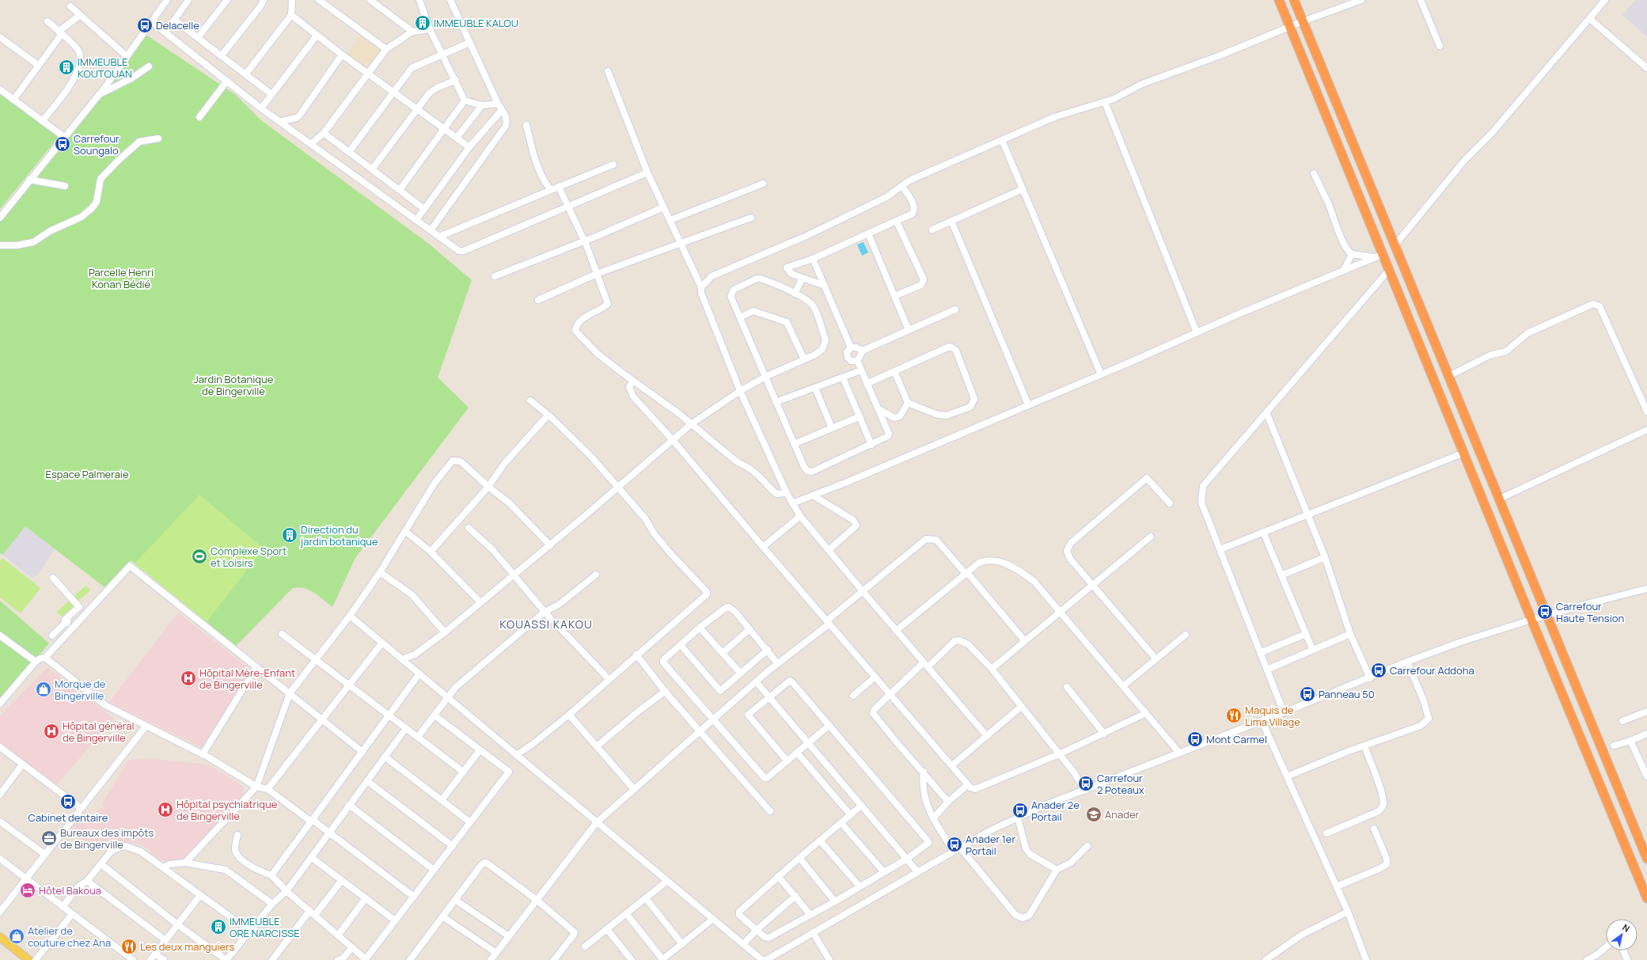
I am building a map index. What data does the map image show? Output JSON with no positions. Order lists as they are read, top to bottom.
{
  "districts": ["KOUASSI KAKOU"],
  "parks": ["Parcelle Henri Konan Bédié", "Jardin Botanique de Bingerville", "Espace Palmeraie"],
  "places": {
    "building": [
      "IMMEUBLE KALOU",
      "IMMEUBLE KOUTOUAN",
      "Direction du jardin botanique",
      "IMMEUBLE ORE NARCISSE"
    ],
    "bus stop": [
      "Delacelle",
      "Carrefour Soungalo",
      "Carrefour Haute Tension",
      "Carrefour Addoha",
      "Panneau 50",
      "Mont Carmel",
      "Carrefour 2 Poteaux",
      "Cabinet dentaire",
      "Anader 2e Portail",
      "Anader 1er Portail"
    ],
    "sports": ["Complexe Sport et Loisirs"],
    "hospital": ["Hôpital Mère-Enfant de Bingerville", "Hôpital général de Bingerville", "Hôpital psychiatrique de Bingerville"],
    "shop": ["Morque de Bingerville", "Atelier de couture chez Ana"],
    "restaurant": ["Maquis de Lima Village", "Les deux manguiers"],
    "school or university": ["Anader"],
    "office": ["Bureaux des impôts de Bingerville"],
    "hotel": ["Hôtel Bakoua"]
  },
  "north": "top right"
}
